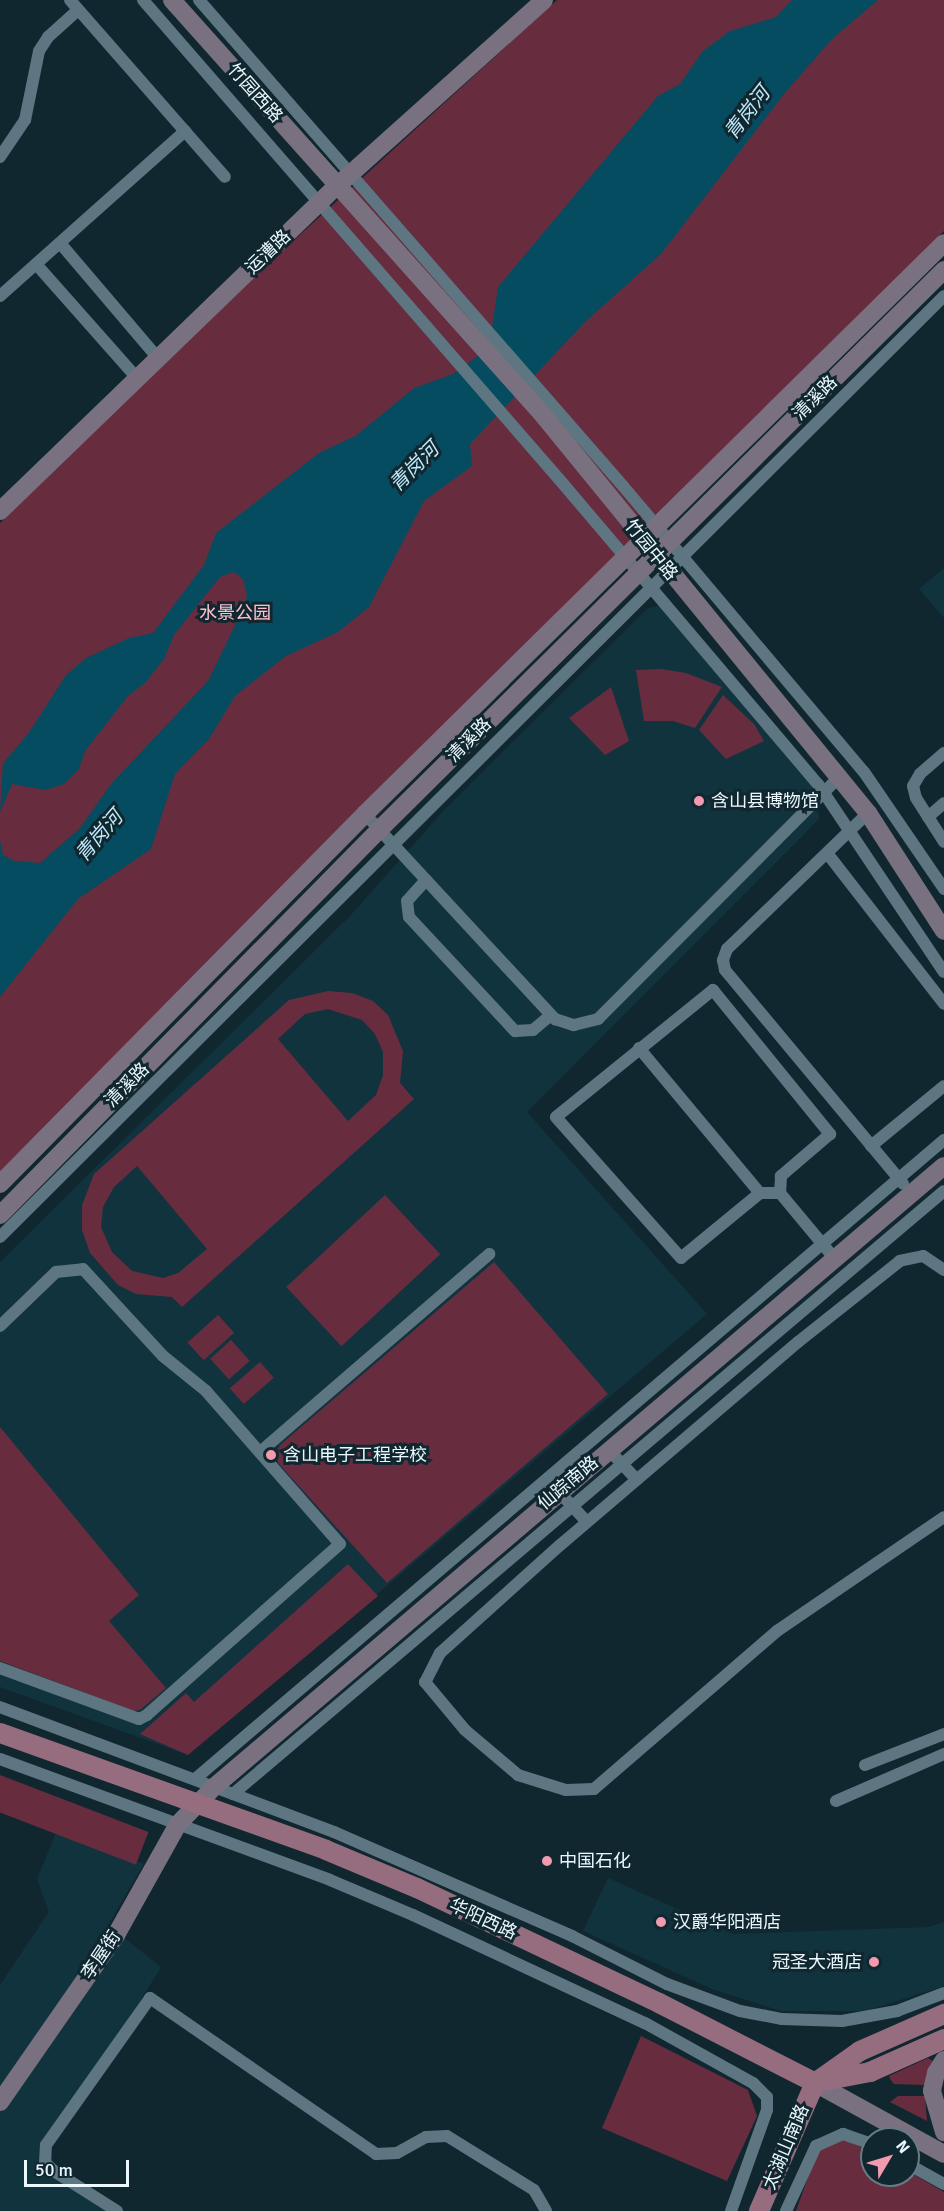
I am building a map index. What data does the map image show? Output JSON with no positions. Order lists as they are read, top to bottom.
{
  "streets": {
    "main road": [
      "竹园西路",
      "运漕路",
      "清溪路",
      "竹园中路",
      "仙踪南路",
      "华阳西路",
      "李屋街",
      "太湖山南路"
    ]
  },
  "crossings": [
    ["竹园西路", "运漕路"],
    ["竹园西路", "竹园中路"],
    ["运漕路", "竹园中路"],
    ["清溪路", "竹园中路"],
    ["仙踪南路", "华阳西路"],
    ["仙踪南路", "李屋街"],
    ["华阳西路", "李屋街"],
    ["华阳西路", "太湖山南路"]
  ],
  "water": ["青岗河"],
  "parks": ["水景公园"],
  "places": [
    "含山县博物馆",
    "含山电子工程学校",
    "中国石化",
    "汉爵华阳酒店",
    "冠圣大酒店"
  ],
  "scale_bar": "50 m",
  "north": "top right"
}
